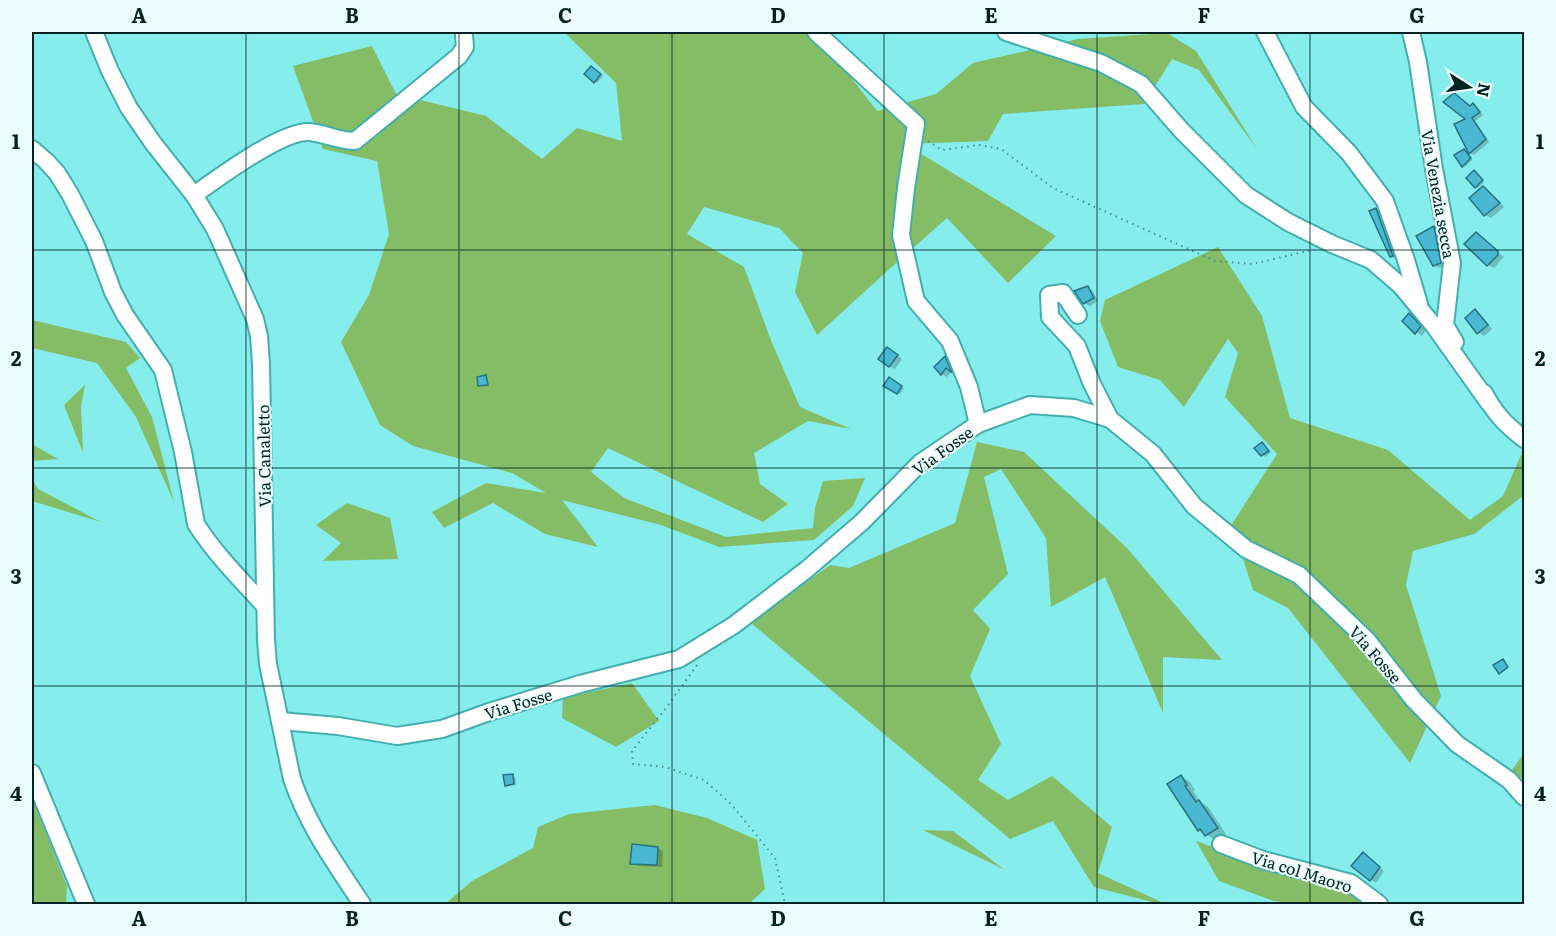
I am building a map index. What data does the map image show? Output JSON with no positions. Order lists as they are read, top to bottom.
{
  "streets": {
    "street": [
      "Via Venezia secca",
      "Via Fosse",
      "Via Canaletto",
      "Via col Maoro"
    ]
  },
  "crossings": [
    ["Via Fosse", "Via Canaletto"]
  ],
  "north": "right",
  "grid": {
    "columns": [
      "A",
      "B",
      "C",
      "D",
      "E",
      "F",
      "G"
    ],
    "rows": [
      "1",
      "2",
      "3",
      "4"
    ]
  }
}
